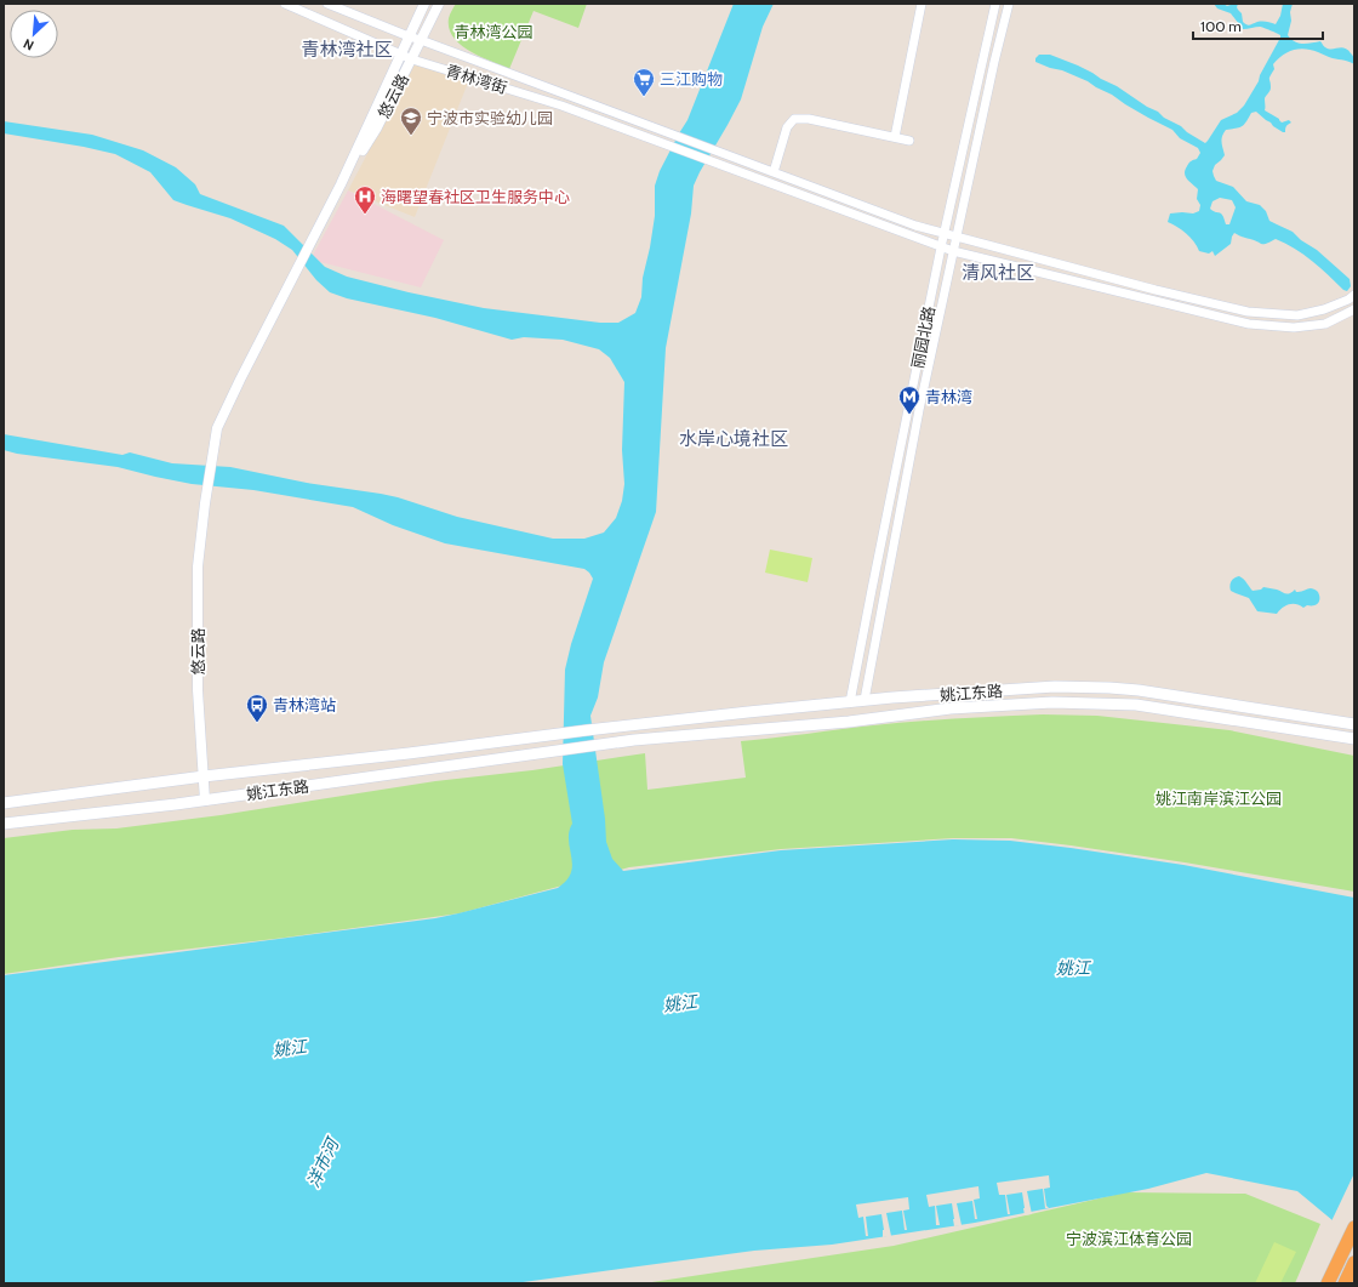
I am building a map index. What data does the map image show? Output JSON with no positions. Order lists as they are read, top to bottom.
{
  "streets": {
    "main road": ["姚江东路"],
    "street": ["青林湾街", "悠云路", "丽园北路"]
  },
  "crossings": [
    ["青林湾街", "悠云路"],
    ["青林湾街", "丽园北路"],
    ["悠云路", "姚江东路"],
    ["丽园北路", "姚江东路"]
  ],
  "districts": ["青林湾社区", "清风社区", "水岸心境社区"],
  "water": ["姚江", "洋市河"],
  "parks": ["青林湾公园", "姚江南岸滨江公园", "宁波滨江体育公园"],
  "places": {
    "supermarket": ["三江购物"],
    "school or university": ["宁波市实验幼儿园"],
    "hospital": ["海曙望春社区卫生服务中心"],
    "metro station": ["青林湾"],
    "bus stop": ["青林湾站"]
  },
  "scale_bar": "100 m",
  "north": "bottom left"
}
